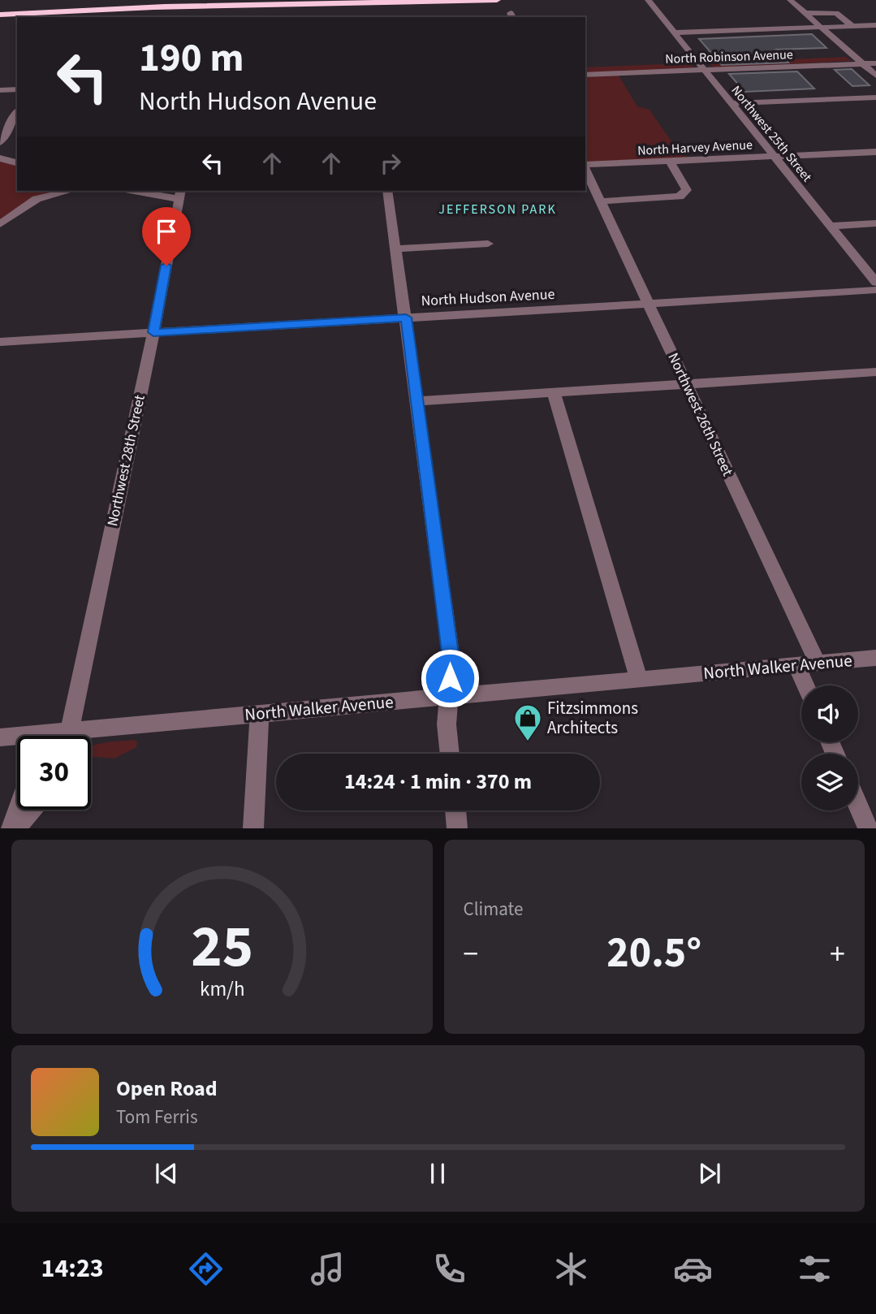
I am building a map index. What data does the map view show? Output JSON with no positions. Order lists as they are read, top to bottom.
{
  "streets": {
    "street": [
      "North Robinson Avenue",
      "Northwest 25th Street",
      "North Harvey Avenue",
      "North Hudson Avenue",
      "Northwest 26th Street",
      "Northwest 28th Street",
      "North Walker Avenue"
    ]
  },
  "crossings": [
    ["North Robinson Avenue", "Northwest 25th Street"],
    ["Northwest 25th Street", "North Harvey Avenue"],
    ["North Hudson Avenue", "Northwest 26th Street"],
    ["North Hudson Avenue", "Northwest 28th Street"],
    ["Northwest 26th Street", "North Walker Avenue"]
  ],
  "districts": ["JEFFERSON PARK"],
  "places": {
    "shop": ["Fitzsimmons Architects"]
  },
  "page": {
    "turn": ["190 m", "North Hudson Avenue"],
    "limit": "30",
    "trip": "14:24 · 1 min · 370 m",
    "tile": "Climate",
    "heat": ["−", "20.5°", "+"],
    "song": ["Open Road", "Tom Ferris"],
    "tabs": "14:23",
    "gauge": ["25", "km/h"]
  }
}
